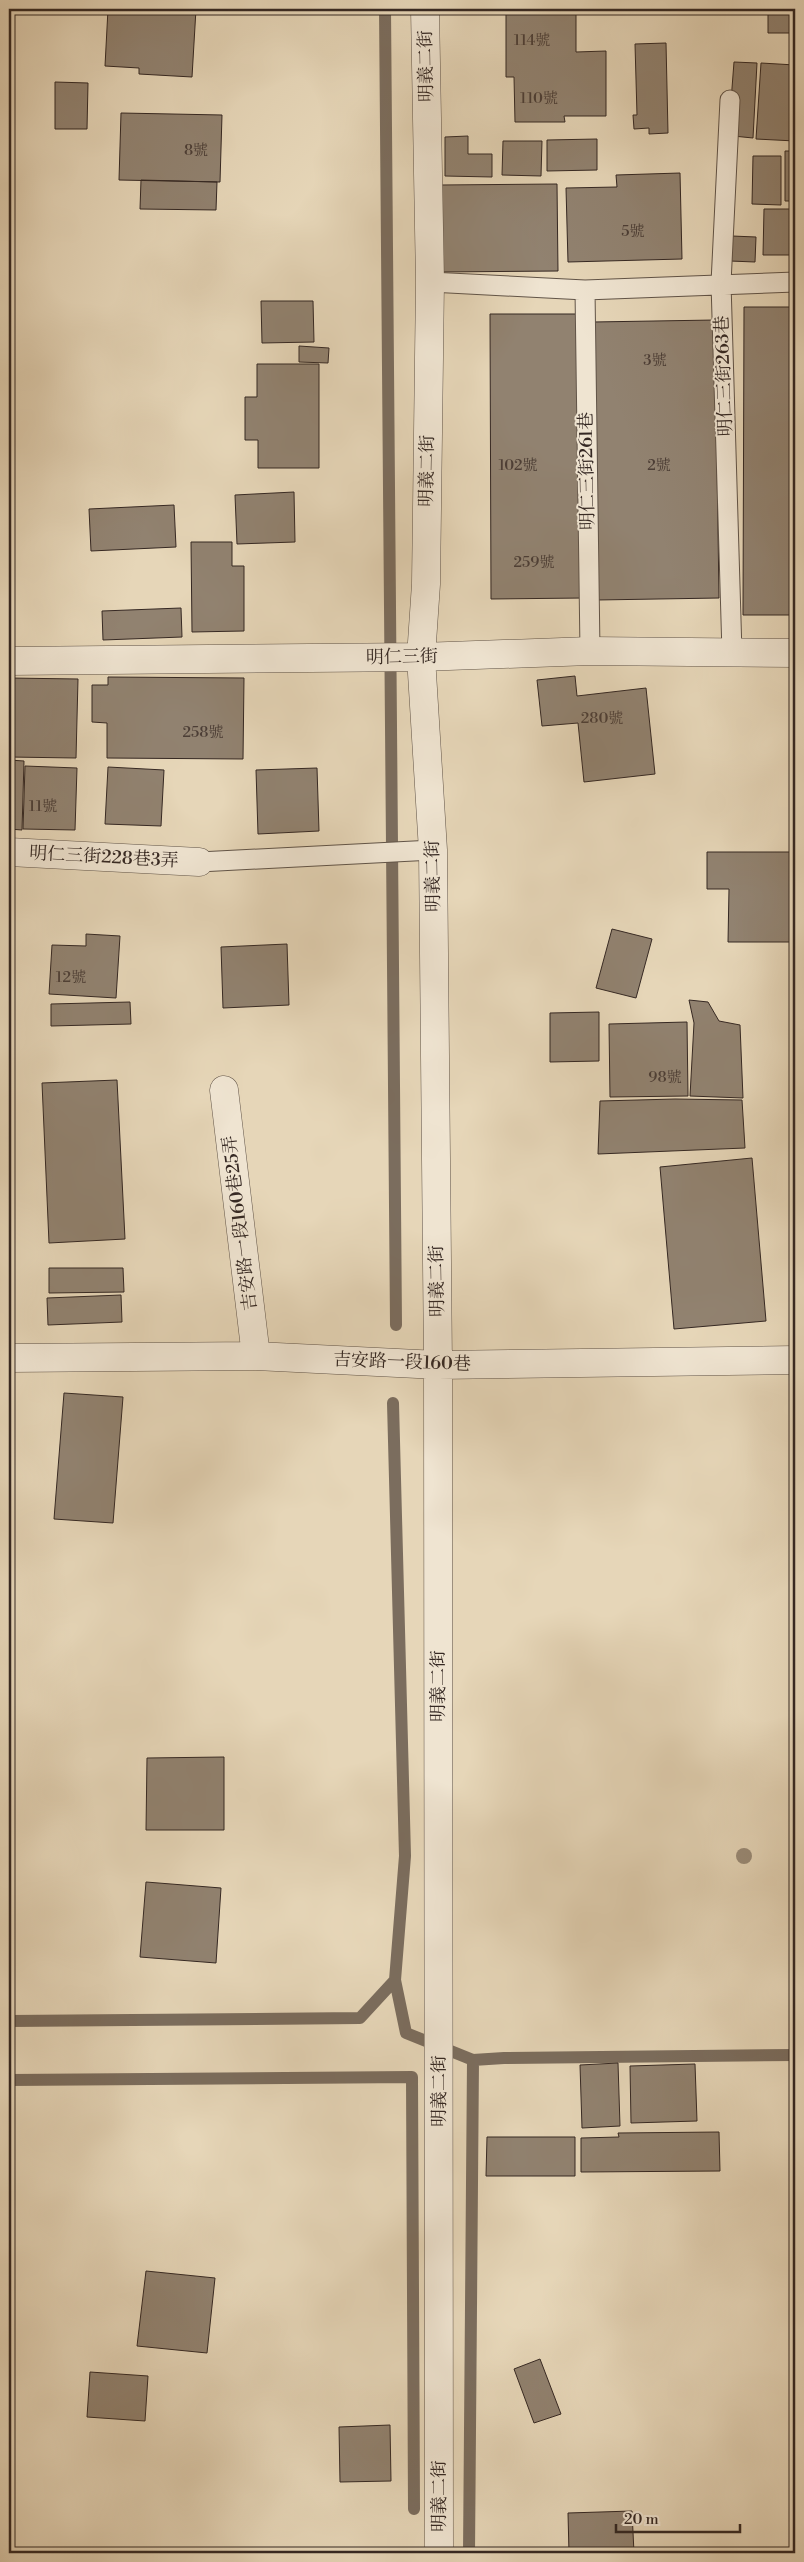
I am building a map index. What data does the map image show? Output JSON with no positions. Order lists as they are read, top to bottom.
{
  "streets": {
    "street": [
      "明義二街",
      "明仁三街",
      "明仁三街228巷3弄",
      "吉安路一段160巷25弄",
      "吉安路一段160巷"
    ],
    "lane": ["明仁三街263巷", "明仁三街261巷"]
  },
  "crossings": [
    ["明義二街", "明仁三街"],
    ["明義二街", "吉安路一段160巷"],
    ["明仁三街263巷", "明仁三街"],
    ["明仁三街261巷", "明仁三街"],
    ["吉安路一段160巷25弄", "吉安路一段160巷"]
  ],
  "house_numbers": [
    "114號",
    "110號",
    "8號",
    "5號",
    "3號",
    "102號",
    "2號",
    "259號",
    "280號",
    "258號",
    "11號",
    "12號",
    "98號"
  ],
  "scale_bar": "20 m"
}
